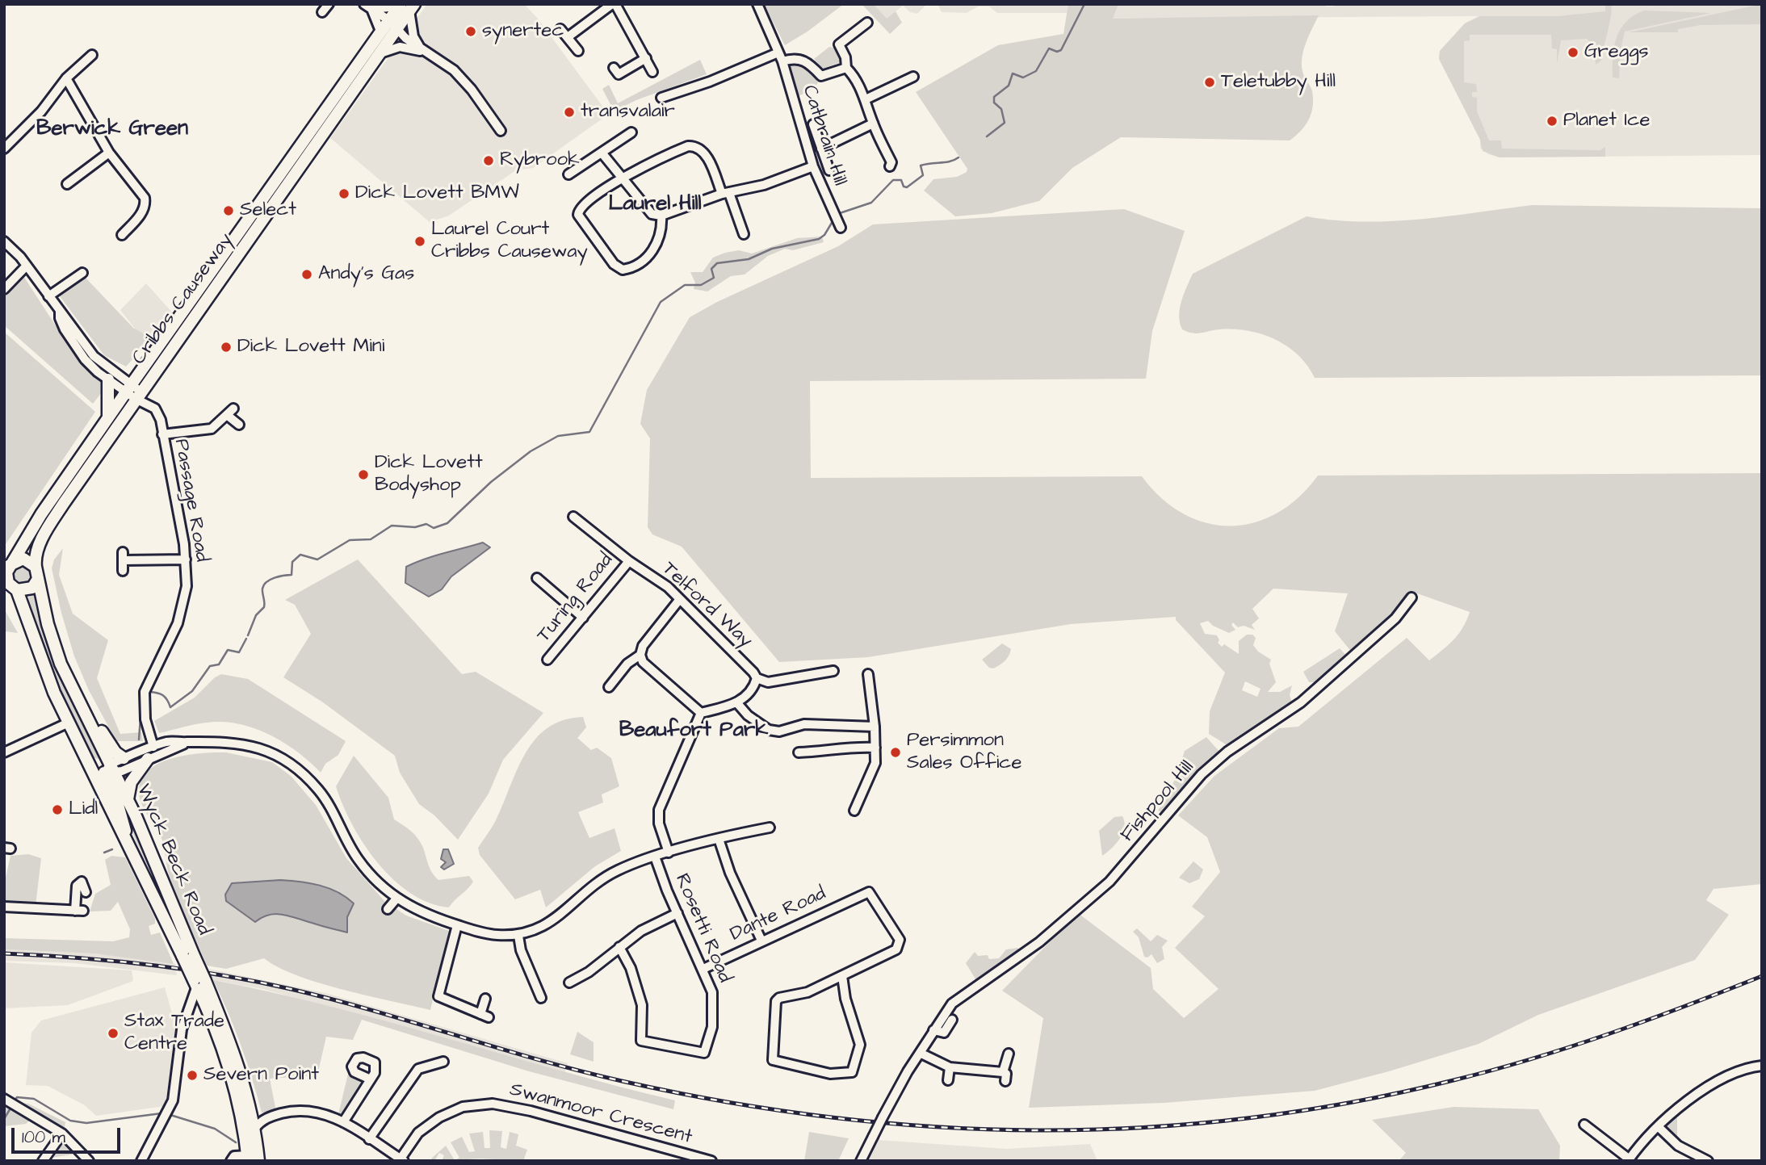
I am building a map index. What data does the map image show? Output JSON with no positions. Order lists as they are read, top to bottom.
{
  "streets": {
    "main road": ["Cribbs Causeway", "Wyck Beck Road"],
    "street": [
      "Catbrain Hill",
      "Passage Road",
      "Turing Road",
      "Telford Way",
      "Fishpool Hill",
      "Dante Road",
      "Rosetti Road",
      "Swanmoor Crescent"
    ]
  },
  "crossings": [
    ["Cribbs Causeway", "Passage Road"],
    ["Cribbs Causeway", "Wyck Beck Road"],
    ["Turing Road", "Telford Way"],
    ["Dante Road", "Rosetti Road"]
  ],
  "districts": ["Berwick Green", "Laurel Hill", "Beaufort Park"],
  "places": [
    "synertec",
    "Greggs",
    "Teletubby Hill",
    "transvalair",
    "Planet Ice",
    "Rybrook",
    "Dick Lovett BMW",
    "Select",
    "Laurel Court Cribbs Causeway",
    "Andy's Gas",
    "Dick Lovett Mini",
    "Dick Lovett Bodyshop",
    "Persimmon Sales Office",
    "Lidl",
    "Stax Trade Centre",
    "Severn Point"
  ],
  "scale_bar": "100 m"
}
